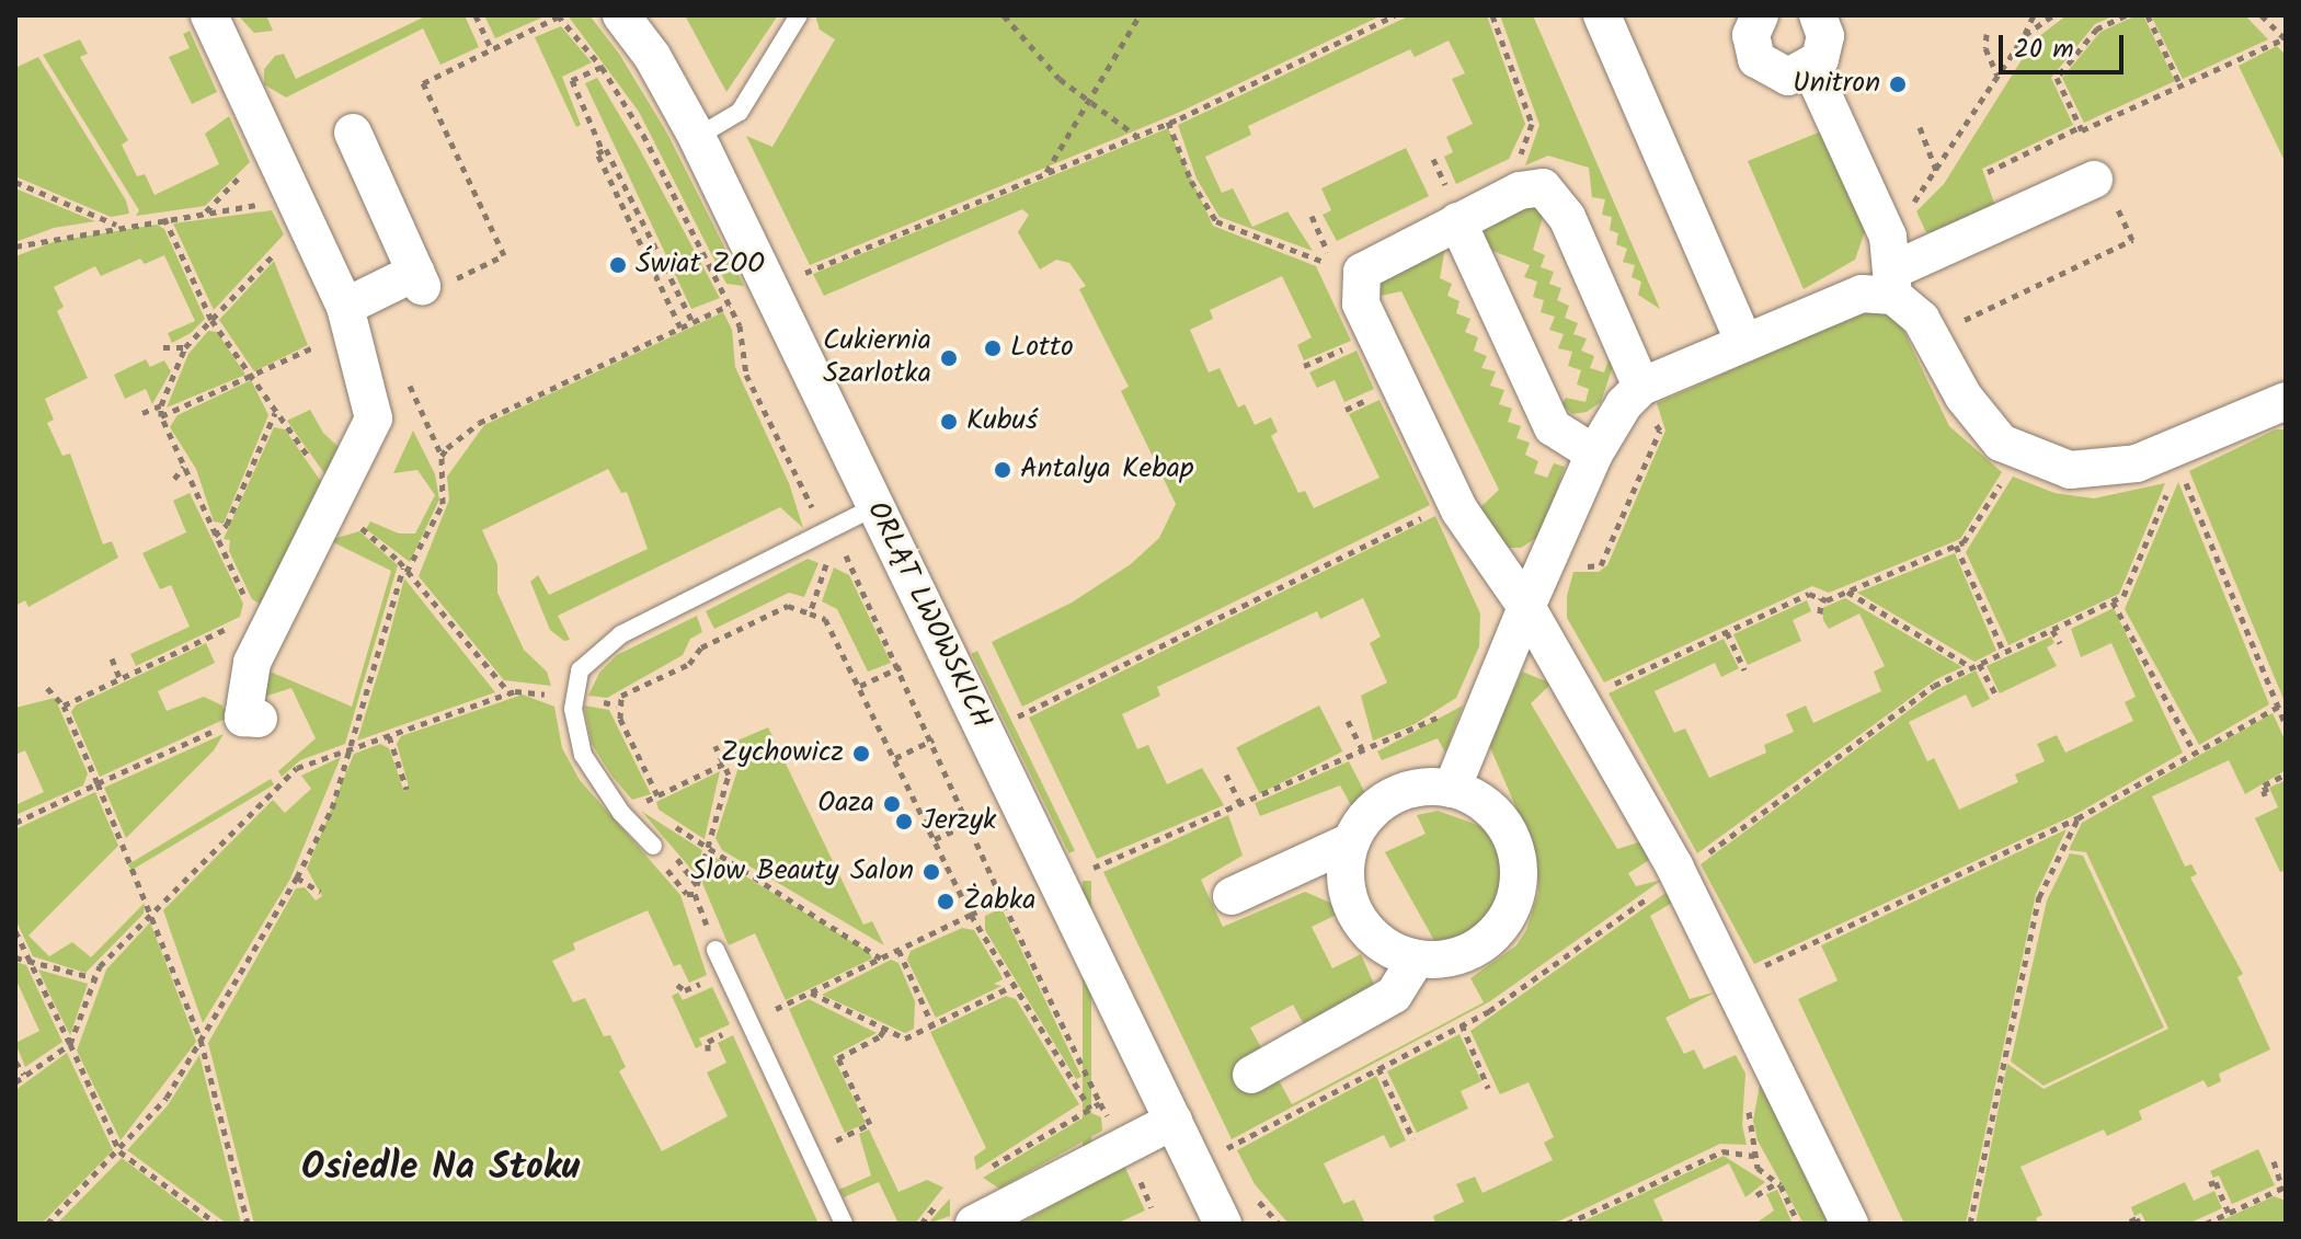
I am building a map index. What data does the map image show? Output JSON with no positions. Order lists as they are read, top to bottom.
{
  "streets": {
    "street": ["ORLĄT LWOWSKICH"]
  },
  "districts": ["Osiedle Na Stoku"],
  "places": [
    "Unitron",
    "Świat ZOO",
    "Lotto",
    "Cukiernia Szarlotka",
    "Kubuś",
    "Antalya Kebap",
    "Zychowicz",
    "Oaza",
    "Jerzyk",
    "Slow Beauty Salon",
    "Żabka"
  ],
  "scale_bar": "20 m"
}
